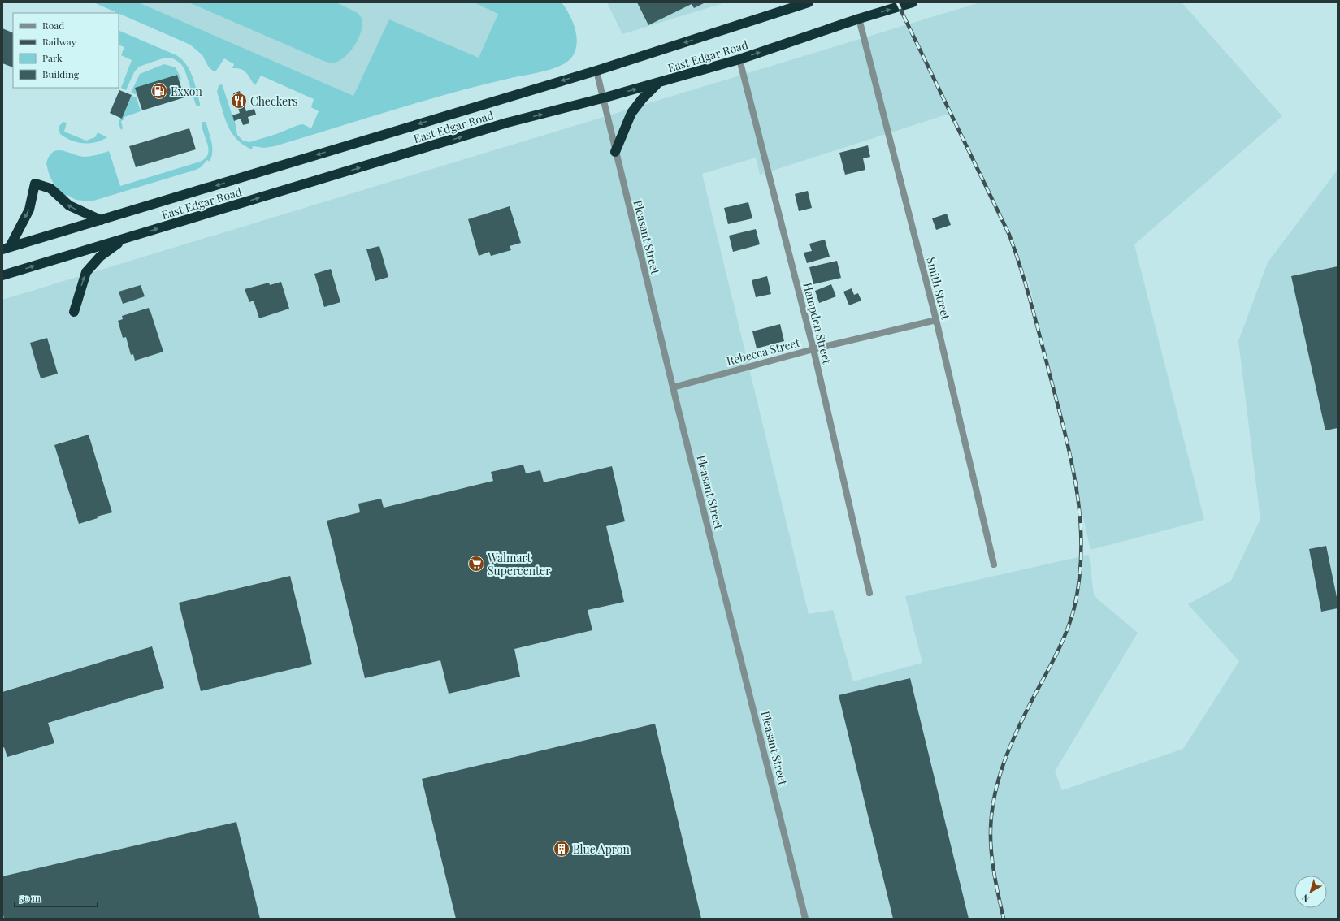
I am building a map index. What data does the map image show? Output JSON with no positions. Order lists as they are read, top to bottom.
{
  "streets": {
    "highway": ["East Edgar Road"],
    "street": [
      "Pleasant Street",
      "Smith Street",
      "Hampden Street",
      "Rebecca Street"
    ]
  },
  "crossings": [
    ["East Edgar Road", "Pleasant Street"],
    ["East Edgar Road", "Smith Street"],
    ["East Edgar Road", "Hampden Street"],
    ["Pleasant Street", "Rebecca Street"],
    ["Smith Street", "Rebecca Street"],
    ["Hampden Street", "Rebecca Street"]
  ],
  "places": {
    "fuel station": ["Exxon"],
    "restaurant": ["Checkers"],
    "supermarket": ["Walmart Supercenter"],
    "building": ["Blue Apron"]
  },
  "legend": [
    "Road",
    "Railway",
    "Park",
    "Building"
  ],
  "scale_bar": "50 m",
  "north": "bottom left"
}
